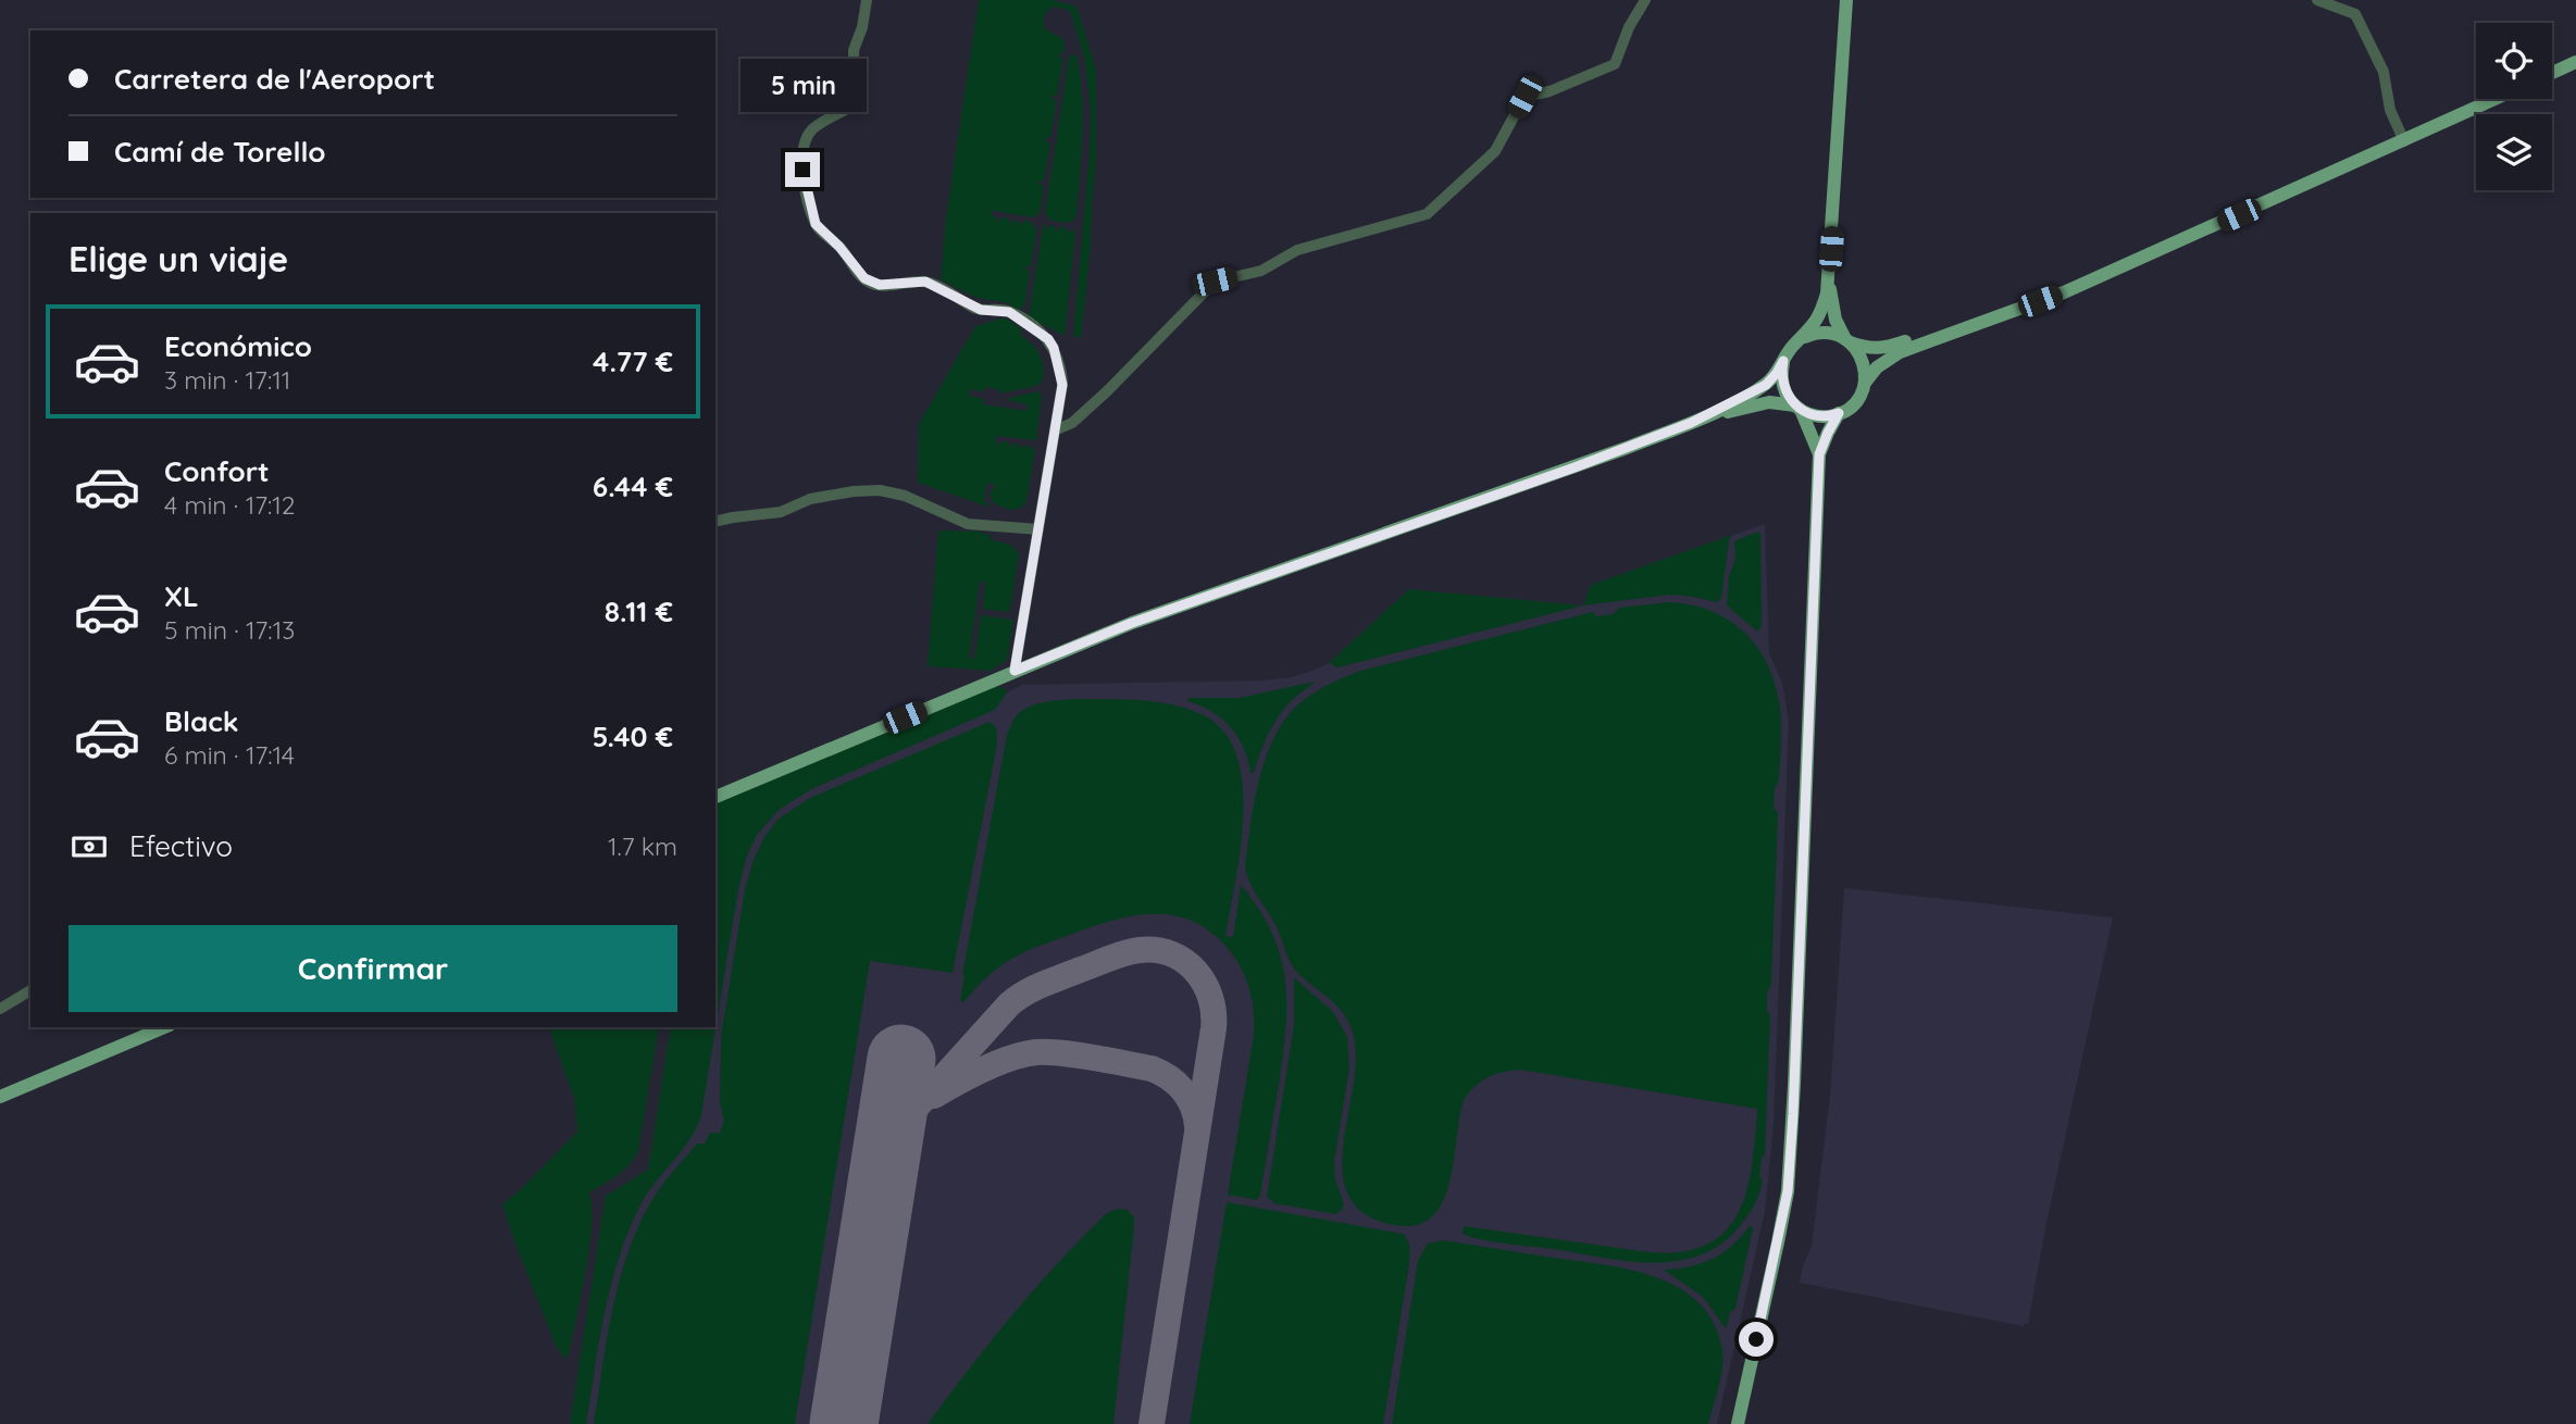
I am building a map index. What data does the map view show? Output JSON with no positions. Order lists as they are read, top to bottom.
{
  "page": {
    "banner": ["Carretera de l'Aeroport", "Camí de Torello"],
    "bubble": "5 min",
    "heading": "Elige un viaje",
    "list": [
      {
        "name": "Económico",
        "note": "3 min · 17:11",
        "value": "4.77 €"
      },
      {
        "name": "Confort",
        "note": "4 min · 17:12",
        "value": "6.44 €"
      },
      {
        "name": "XL",
        "note": "5 min · 17:13",
        "value": "8.11 €"
      },
      {
        "name": "Black",
        "note": "6 min · 17:14",
        "value": "5.40 €"
      }
    ],
    "pay": ["Efectivo", "1.7 km"],
    "buttons": "Confirmar"
  }
}
